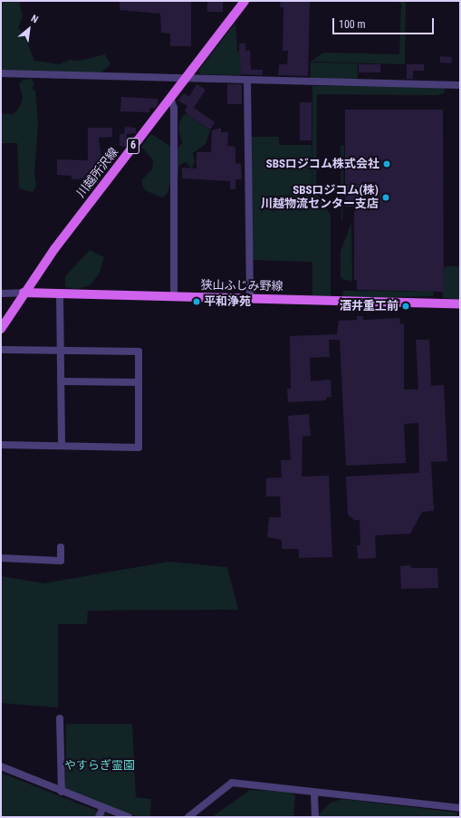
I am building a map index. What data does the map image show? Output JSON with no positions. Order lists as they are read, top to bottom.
{
  "streets": {
    "main road": ["6", "川越所沢線", "狭山ふじみ野線"]
  },
  "crossings": [
    ["川越所沢線", "狭山ふじみ野線"]
  ],
  "parks": ["やすらぎ霊園"],
  "places": [
    "SBSロジコム株式会社",
    "SBSロジコム(株) 川越物流センター支店",
    "平和浄苑",
    "酒井重工前"
  ],
  "scale_bar": "100 m",
  "north": "top right"
}
